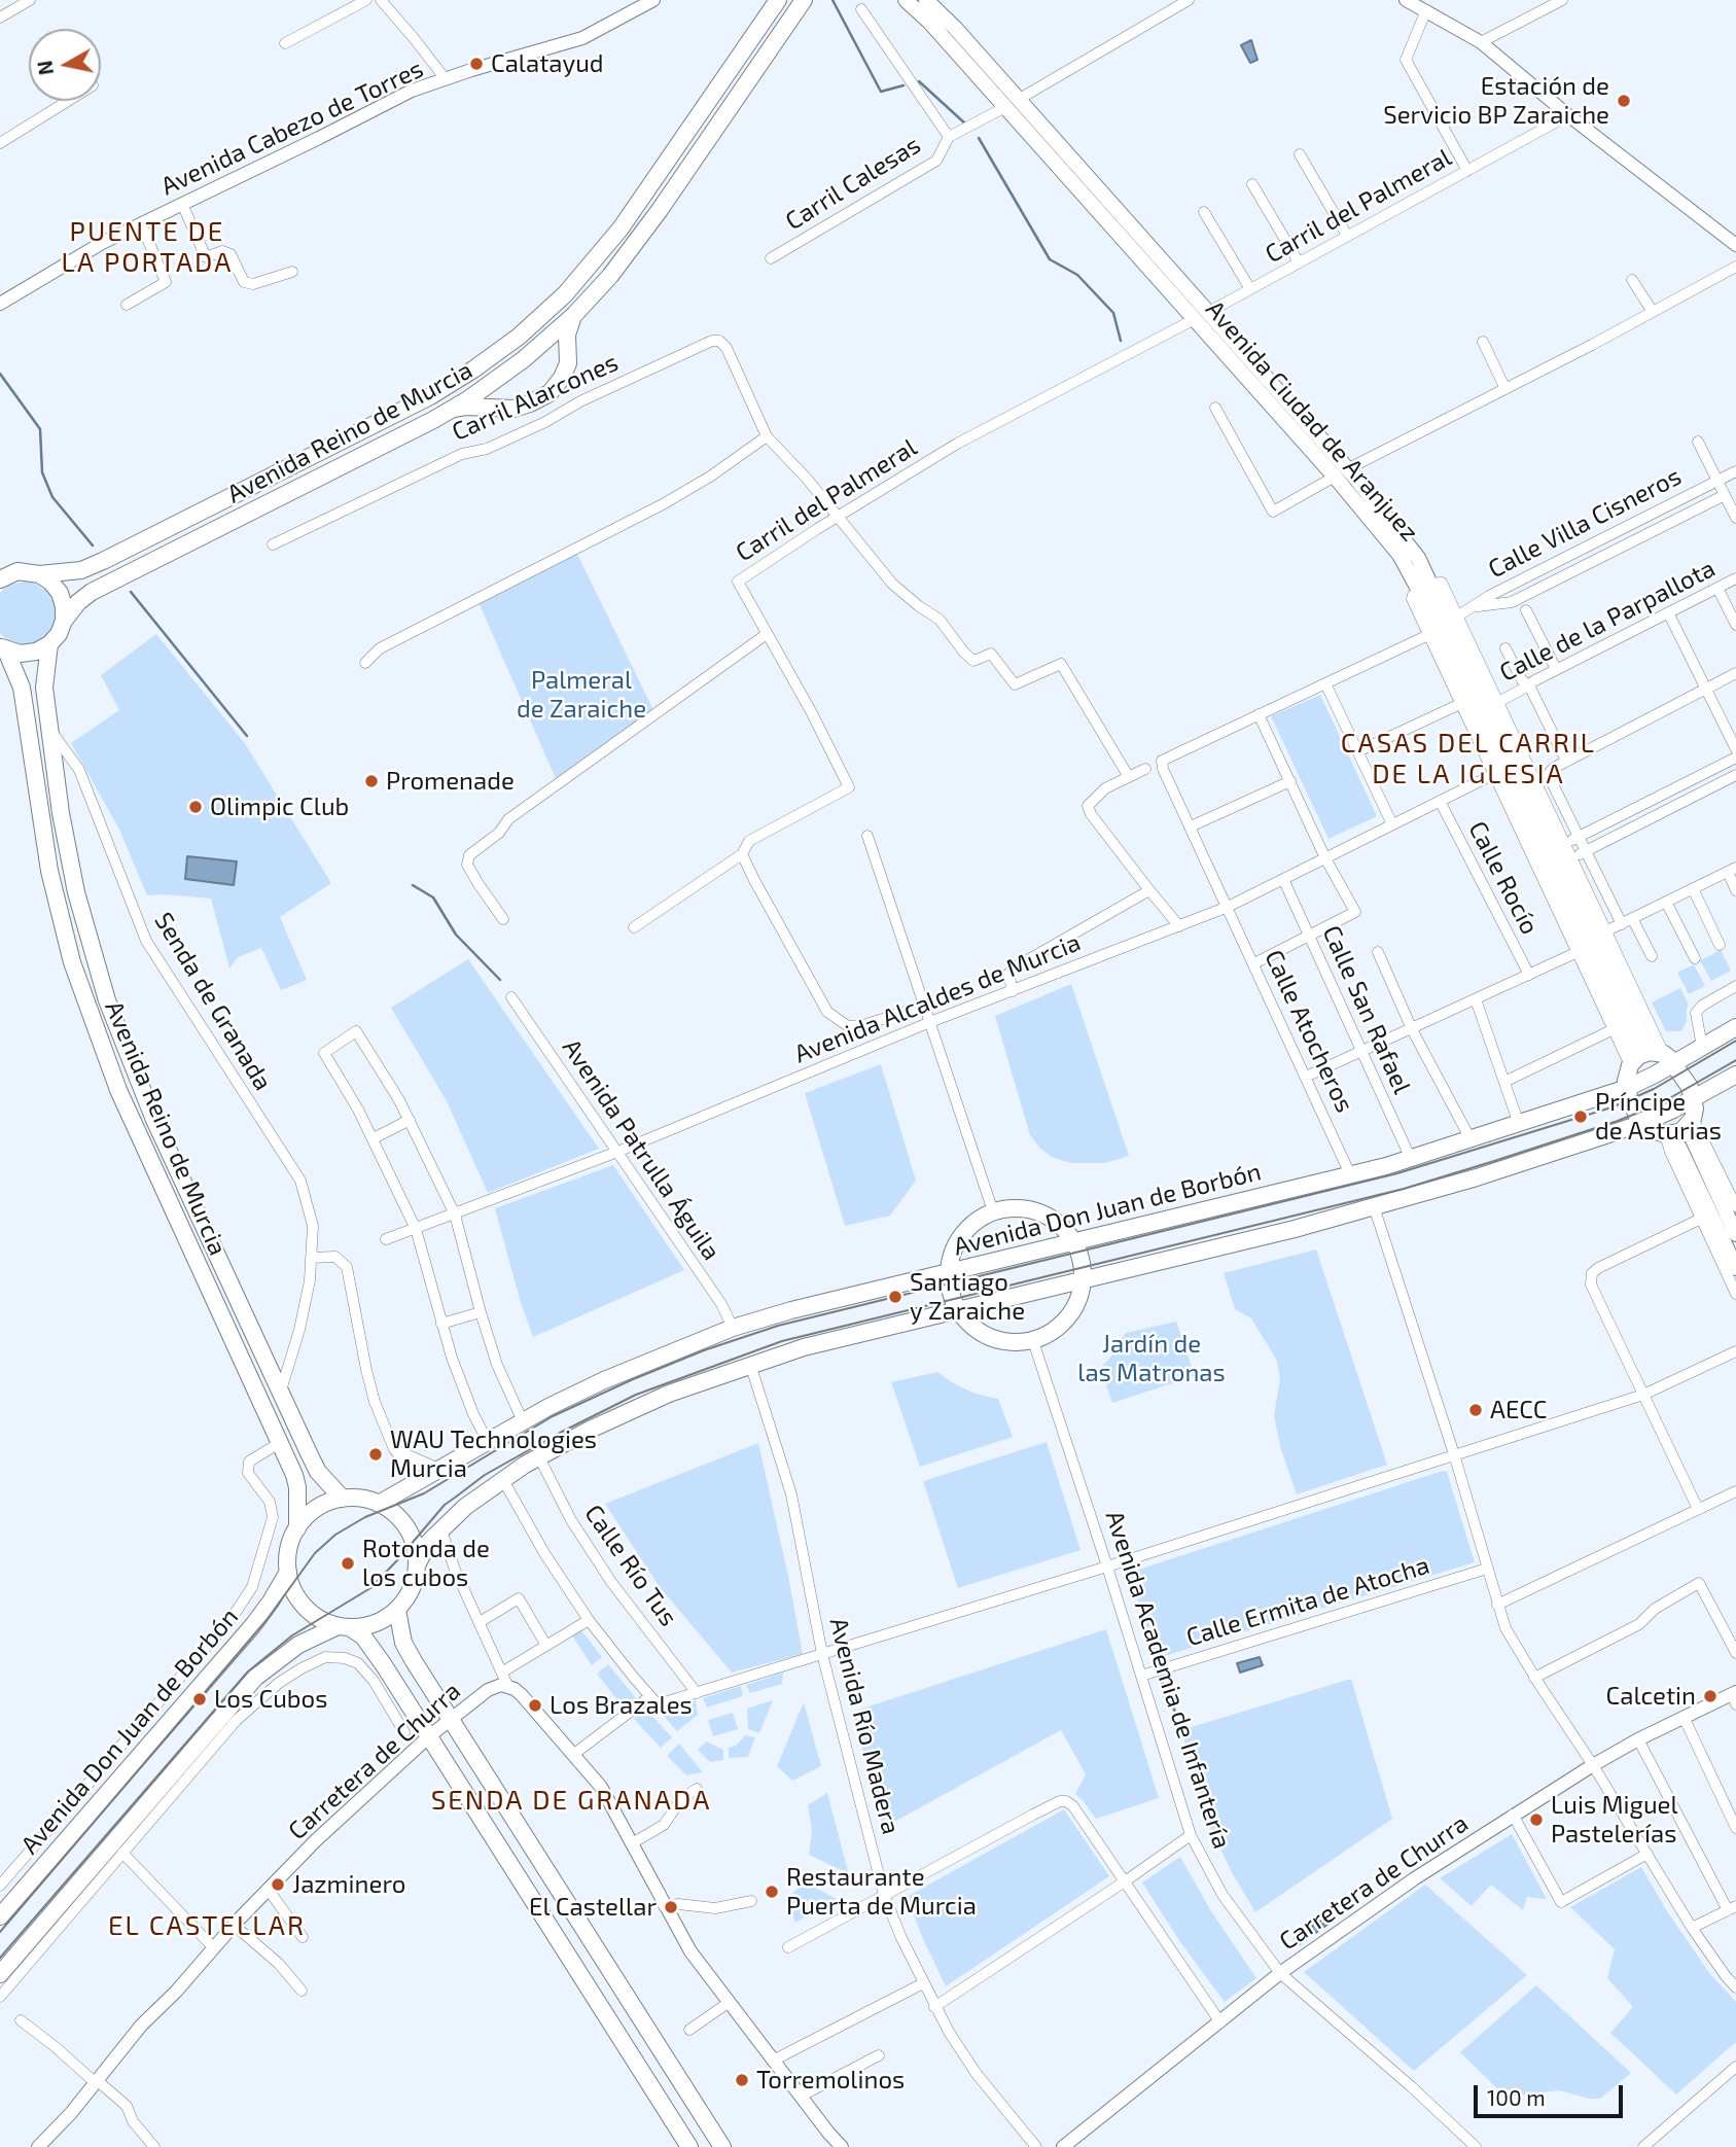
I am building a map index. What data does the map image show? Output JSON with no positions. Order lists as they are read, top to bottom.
{
  "streets": {
    "main road": ["Avenida Ciudad de Aranjuez", "Avenida Reino de Murcia", "Avenida Don Juan de Borbón"],
    "street": [
      "Avenida Cabezo de Torres",
      "Carril Calesas",
      "Carril del Palmeral",
      "Carril Alarcones",
      "Calle Villa Cisneros",
      "Calle de la Parpallota",
      "Calle Rocío",
      "Avenida Alcaldes de Murcia",
      "Senda de Granada",
      "Calle San Rafael",
      "Calle Atocheros",
      "Avenida Patrulla Águila",
      "Calle Río Tus",
      "Calle Ermita de Atocha",
      "Avenida Academia de Infantería",
      "Avenida Río Madera",
      "Carretera de Churra"
    ]
  },
  "crossings": [
    ["Carril Calesas", "Avenida Ciudad de Aranjuez"],
    ["Carril del Palmeral", "Carril Alarcones"],
    ["Carril del Palmeral", "Avenida Ciudad de Aranjuez"],
    ["Avenida Ciudad de Aranjuez", "Calle Villa Cisneros"],
    ["Avenida Ciudad de Aranjuez", "Avenida Don Juan de Borbón"],
    ["Avenida Reino de Murcia", "Senda de Granada"],
    ["Avenida Reino de Murcia", "Avenida Don Juan de Borbón"],
    ["Calle Villa Cisneros", "Calle Atocheros"],
    ["Calle Rocío", "Avenida Alcaldes de Murcia"],
    ["Avenida Alcaldes de Murcia", "Calle San Rafael"],
    ["Avenida Alcaldes de Murcia", "Calle Atocheros"],
    ["Avenida Alcaldes de Murcia", "Avenida Patrulla Águila"],
    ["Calle San Rafael", "Avenida Don Juan de Borbón"],
    ["Calle Atocheros", "Avenida Don Juan de Borbón"],
    ["Avenida Patrulla Águila", "Avenida Don Juan de Borbón"],
    ["Calle Ermita de Atocha", "Avenida Academia de Infantería"],
    ["Avenida Academia de Infantería", "Carretera de Churra"]
  ],
  "districts": [
    "PUENTE DE LA PORTADA",
    "CASAS DEL CARRIL DE LA IGLESIA",
    "SENDA DE GRANADA",
    "EL CASTELLAR"
  ],
  "parks": ["Palmeral de Zaraiche", "Jardín de las Matronas"],
  "places": [
    "Calatayud",
    "Estación de Servicio BP Zaraiche",
    "Promenade",
    "Olimpic Club",
    "Príncipe de Asturias",
    "Santiago y Zaraiche",
    "AECC",
    "WAU Technologies Murcia",
    "Rotonda de los cubos",
    "Calcetin",
    "Los Cubos",
    "Los Brazales",
    "Luis Miguel Pastelerías",
    "Jazminero",
    "Restaurante Puerta de Murcia",
    "El Castellar",
    "Torremolinos"
  ],
  "scale_bar": "100 m",
  "north": "left"
}
